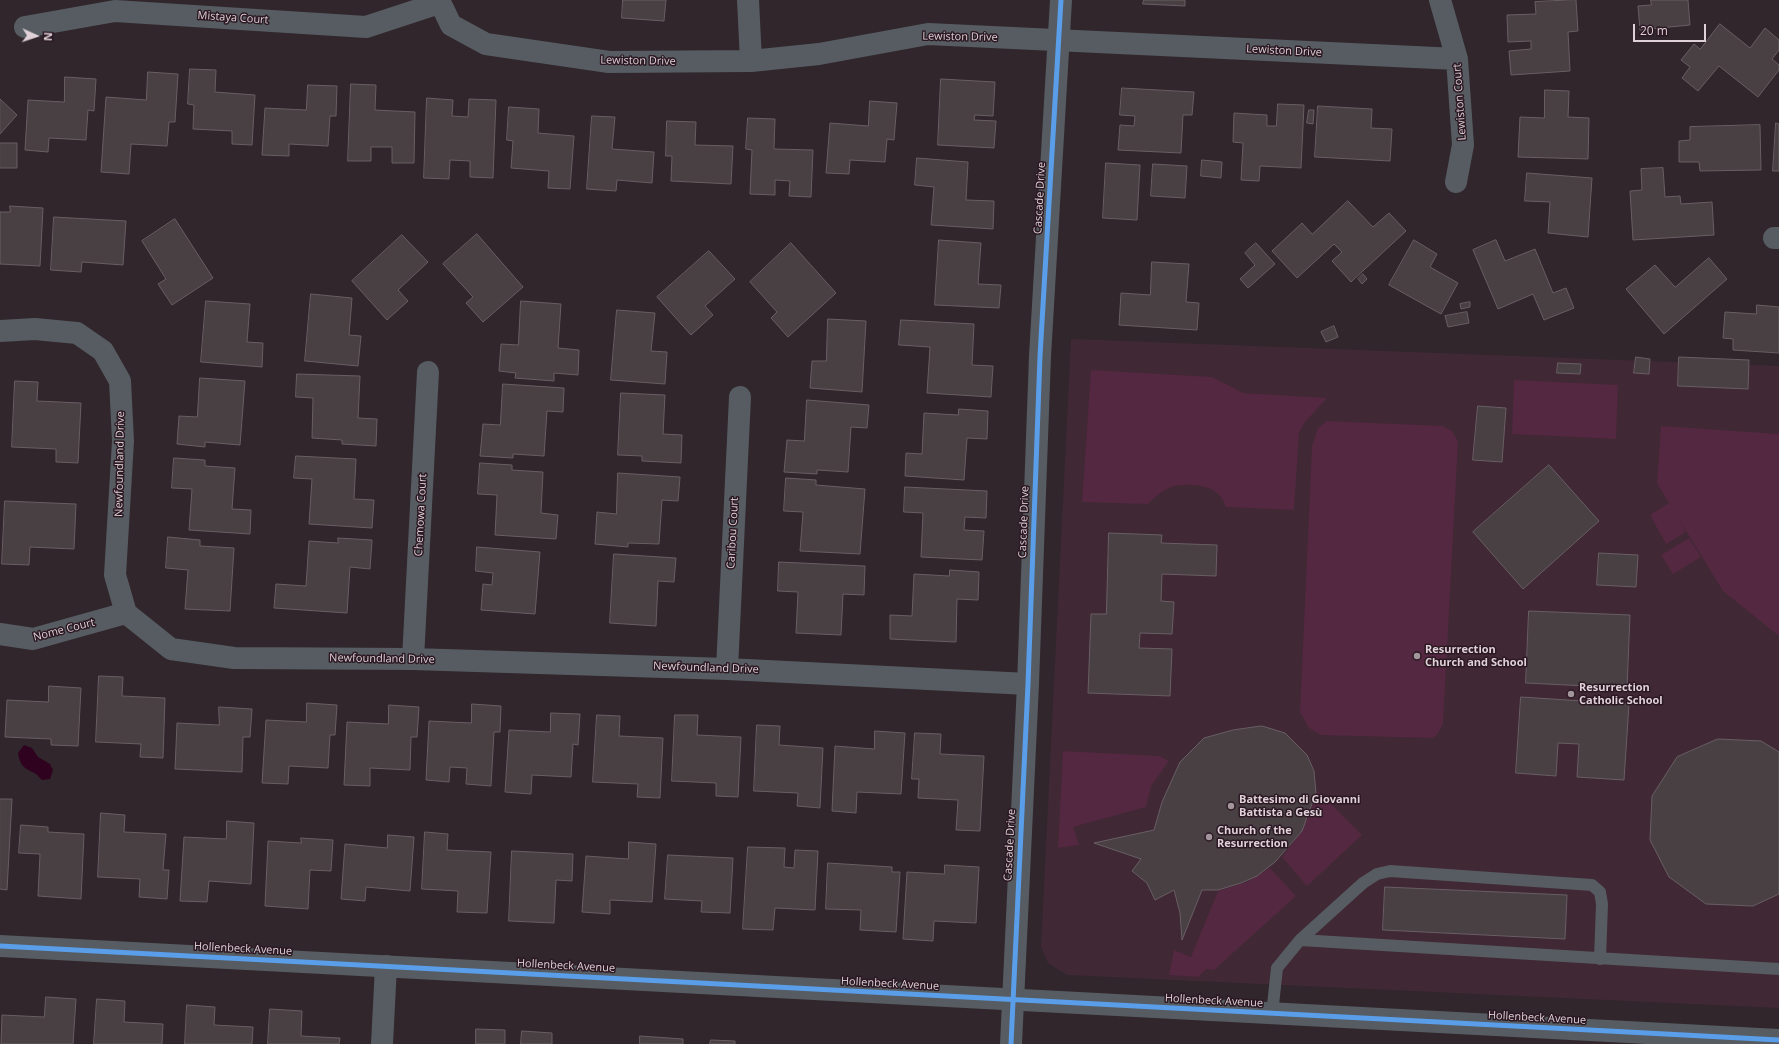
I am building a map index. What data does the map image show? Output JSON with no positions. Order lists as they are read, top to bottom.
{
  "streets": {
    "street": [
      "Mistaya Court",
      "Lewiston Drive",
      "Lewiston Court",
      "Cascade Drive",
      "Newfoundland Drive",
      "Chemowa Court",
      "Caribou Court",
      "Nome Court",
      "Hollenbeck Avenue"
    ]
  },
  "crossings": [
    ["Mistaya Court", "Lewiston Drive"],
    ["Lewiston Drive", "Lewiston Court"],
    ["Lewiston Drive", "Cascade Drive"],
    ["Cascade Drive", "Newfoundland Drive"],
    ["Cascade Drive", "Hollenbeck Avenue"],
    ["Newfoundland Drive", "Chemowa Court"],
    ["Newfoundland Drive", "Caribou Court"],
    ["Newfoundland Drive", "Nome Court"]
  ],
  "places": [
    "Resurrection Church and School",
    "Resurrection Catholic School",
    "Battesimo di Giovanni Battista a Gesù",
    "Church of the Resurrection"
  ],
  "scale_bar": "20 m",
  "north": "right"
}
